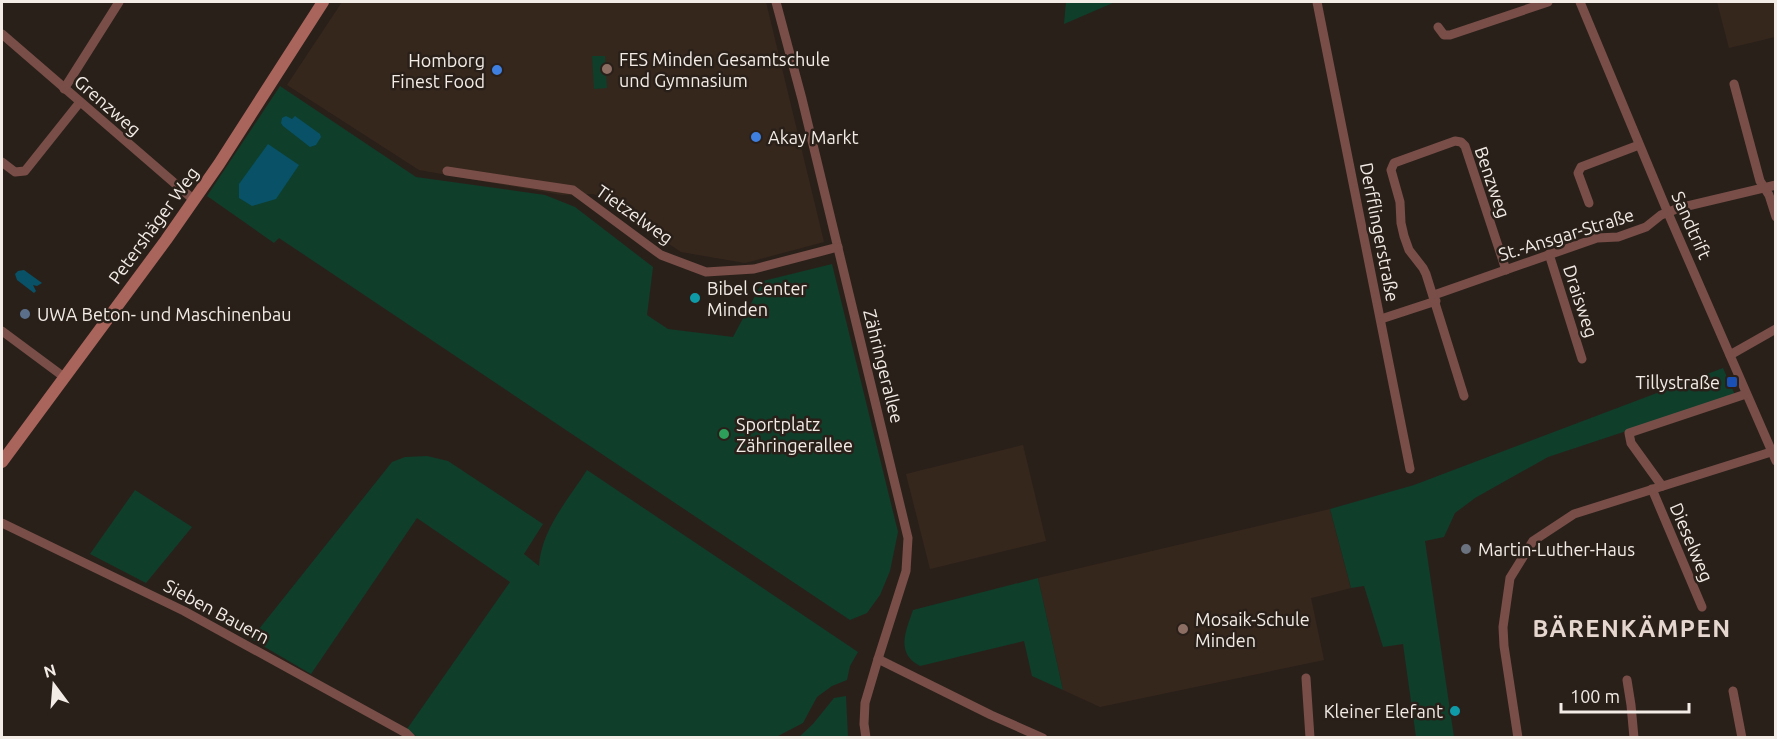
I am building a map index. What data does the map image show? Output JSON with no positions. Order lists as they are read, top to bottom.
{
  "streets": {
    "street": [
      "Grenzweg",
      "Benzweg",
      "Tietzelweg",
      "Petershäger Weg",
      "Sandtrift",
      "Derfflingerstraße",
      "St.-Ansgar-Straße",
      "Draisweg",
      "Zähringerallee",
      "Dieselweg",
      "Sieben Bauern"
    ]
  },
  "crossings": [
    ["Grenzweg", "Petershäger Weg"],
    ["Benzweg", "St.-Ansgar-Straße"],
    ["Tietzelweg", "Zähringerallee"],
    ["Sandtrift", "St.-Ansgar-Straße"],
    ["Sandtrift", "Dieselweg"],
    ["Derfflingerstraße", "St.-Ansgar-Straße"],
    ["St.-Ansgar-Straße", "Draisweg"]
  ],
  "districts": ["BÄRENKÄMPEN"],
  "places": {
    "other": [
      "FES Minden Gesamtschule und Gymnasium",
      "Homborg Finest Food",
      "Akay Markt",
      "Bibel Center Minden",
      "UWA Beton- und Maschinenbau",
      "Sportplatz Zähringerallee",
      "Martin-Luther-Haus",
      "Mosaik-Schule Minden",
      "Kleiner Elefant"
    ],
    "transit": ["Tillystraße"]
  },
  "scale_bar": "100 m",
  "north": "top"
}
